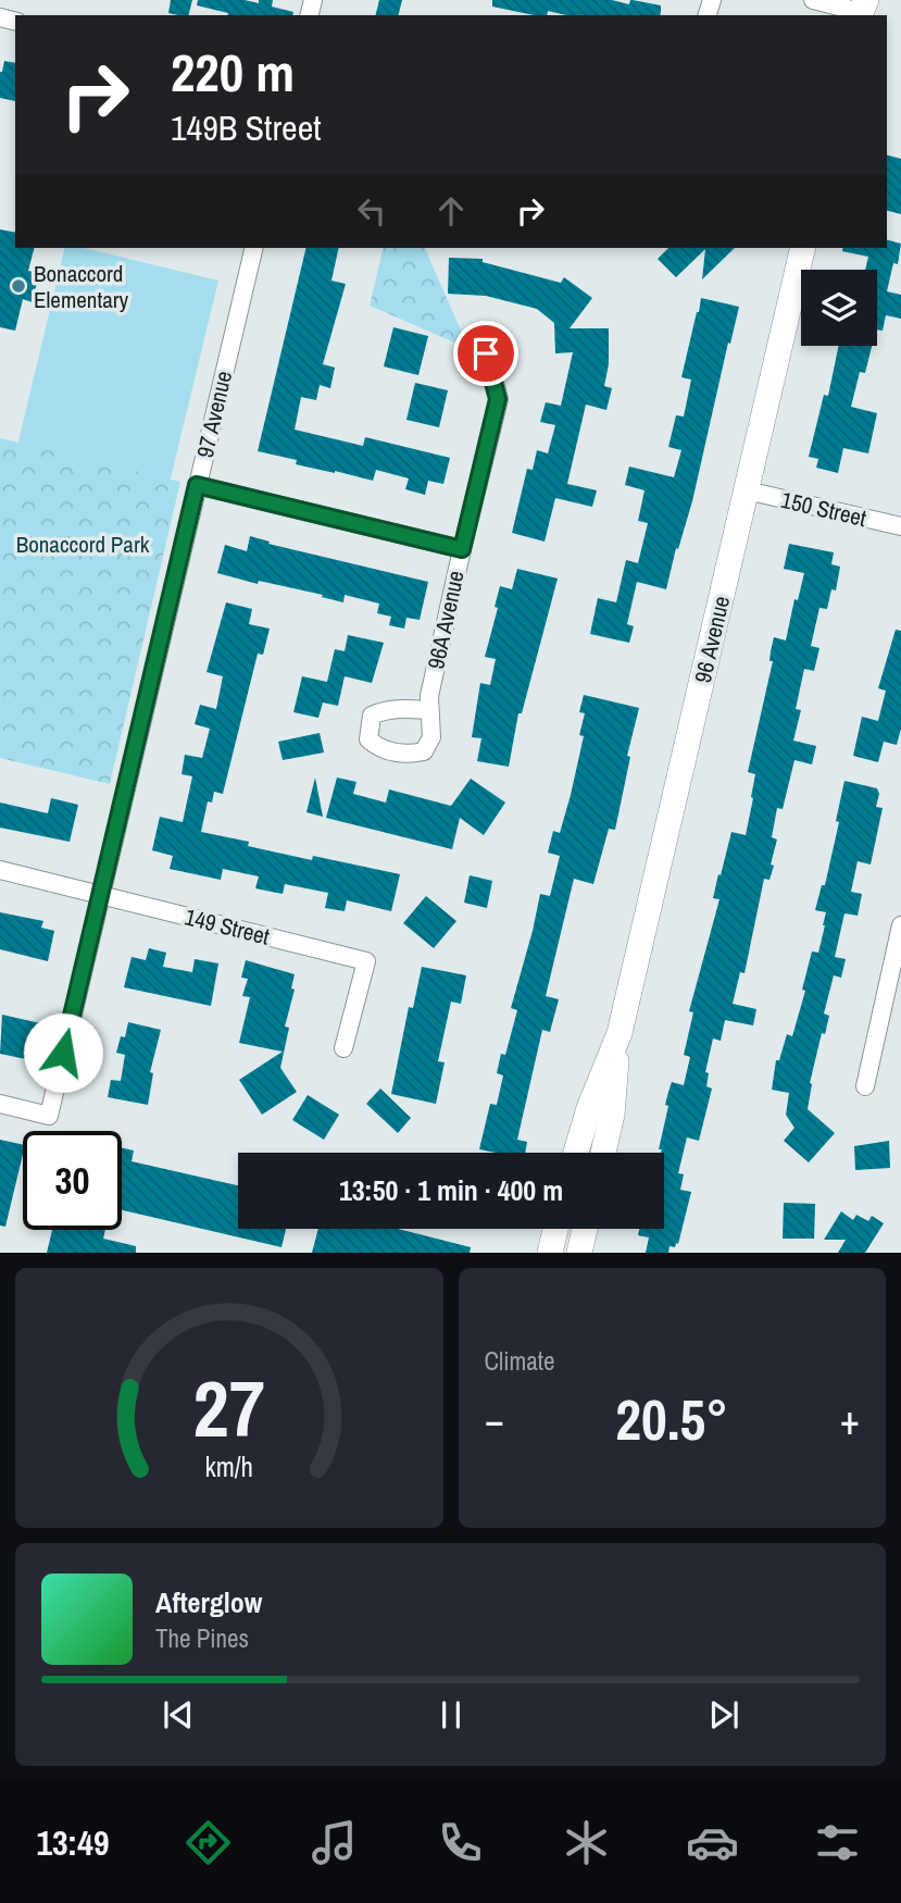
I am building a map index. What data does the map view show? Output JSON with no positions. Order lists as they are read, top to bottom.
{
  "streets": {
    "main road": ["96 Avenue"],
    "street": [
      "97 Avenue",
      "150 Street",
      "96A Avenue",
      "149 Street"
    ]
  },
  "crossings": [
    ["97 Avenue", "149 Street"],
    ["150 Street", "96 Avenue"]
  ],
  "parks": ["Bonaccord Park"],
  "places": ["Bonaccord Elementary"],
  "page": {
    "turn": ["220 m", "149B Street"],
    "limit": "30",
    "trip": "13:50 · 1 min · 400 m",
    "tile": "Climate",
    "heat": ["−", "20.5°", "+"],
    "song": ["Afterglow", "The Pines"],
    "tabs": "13:49",
    "gauge": ["27", "km/h"]
  }
}
